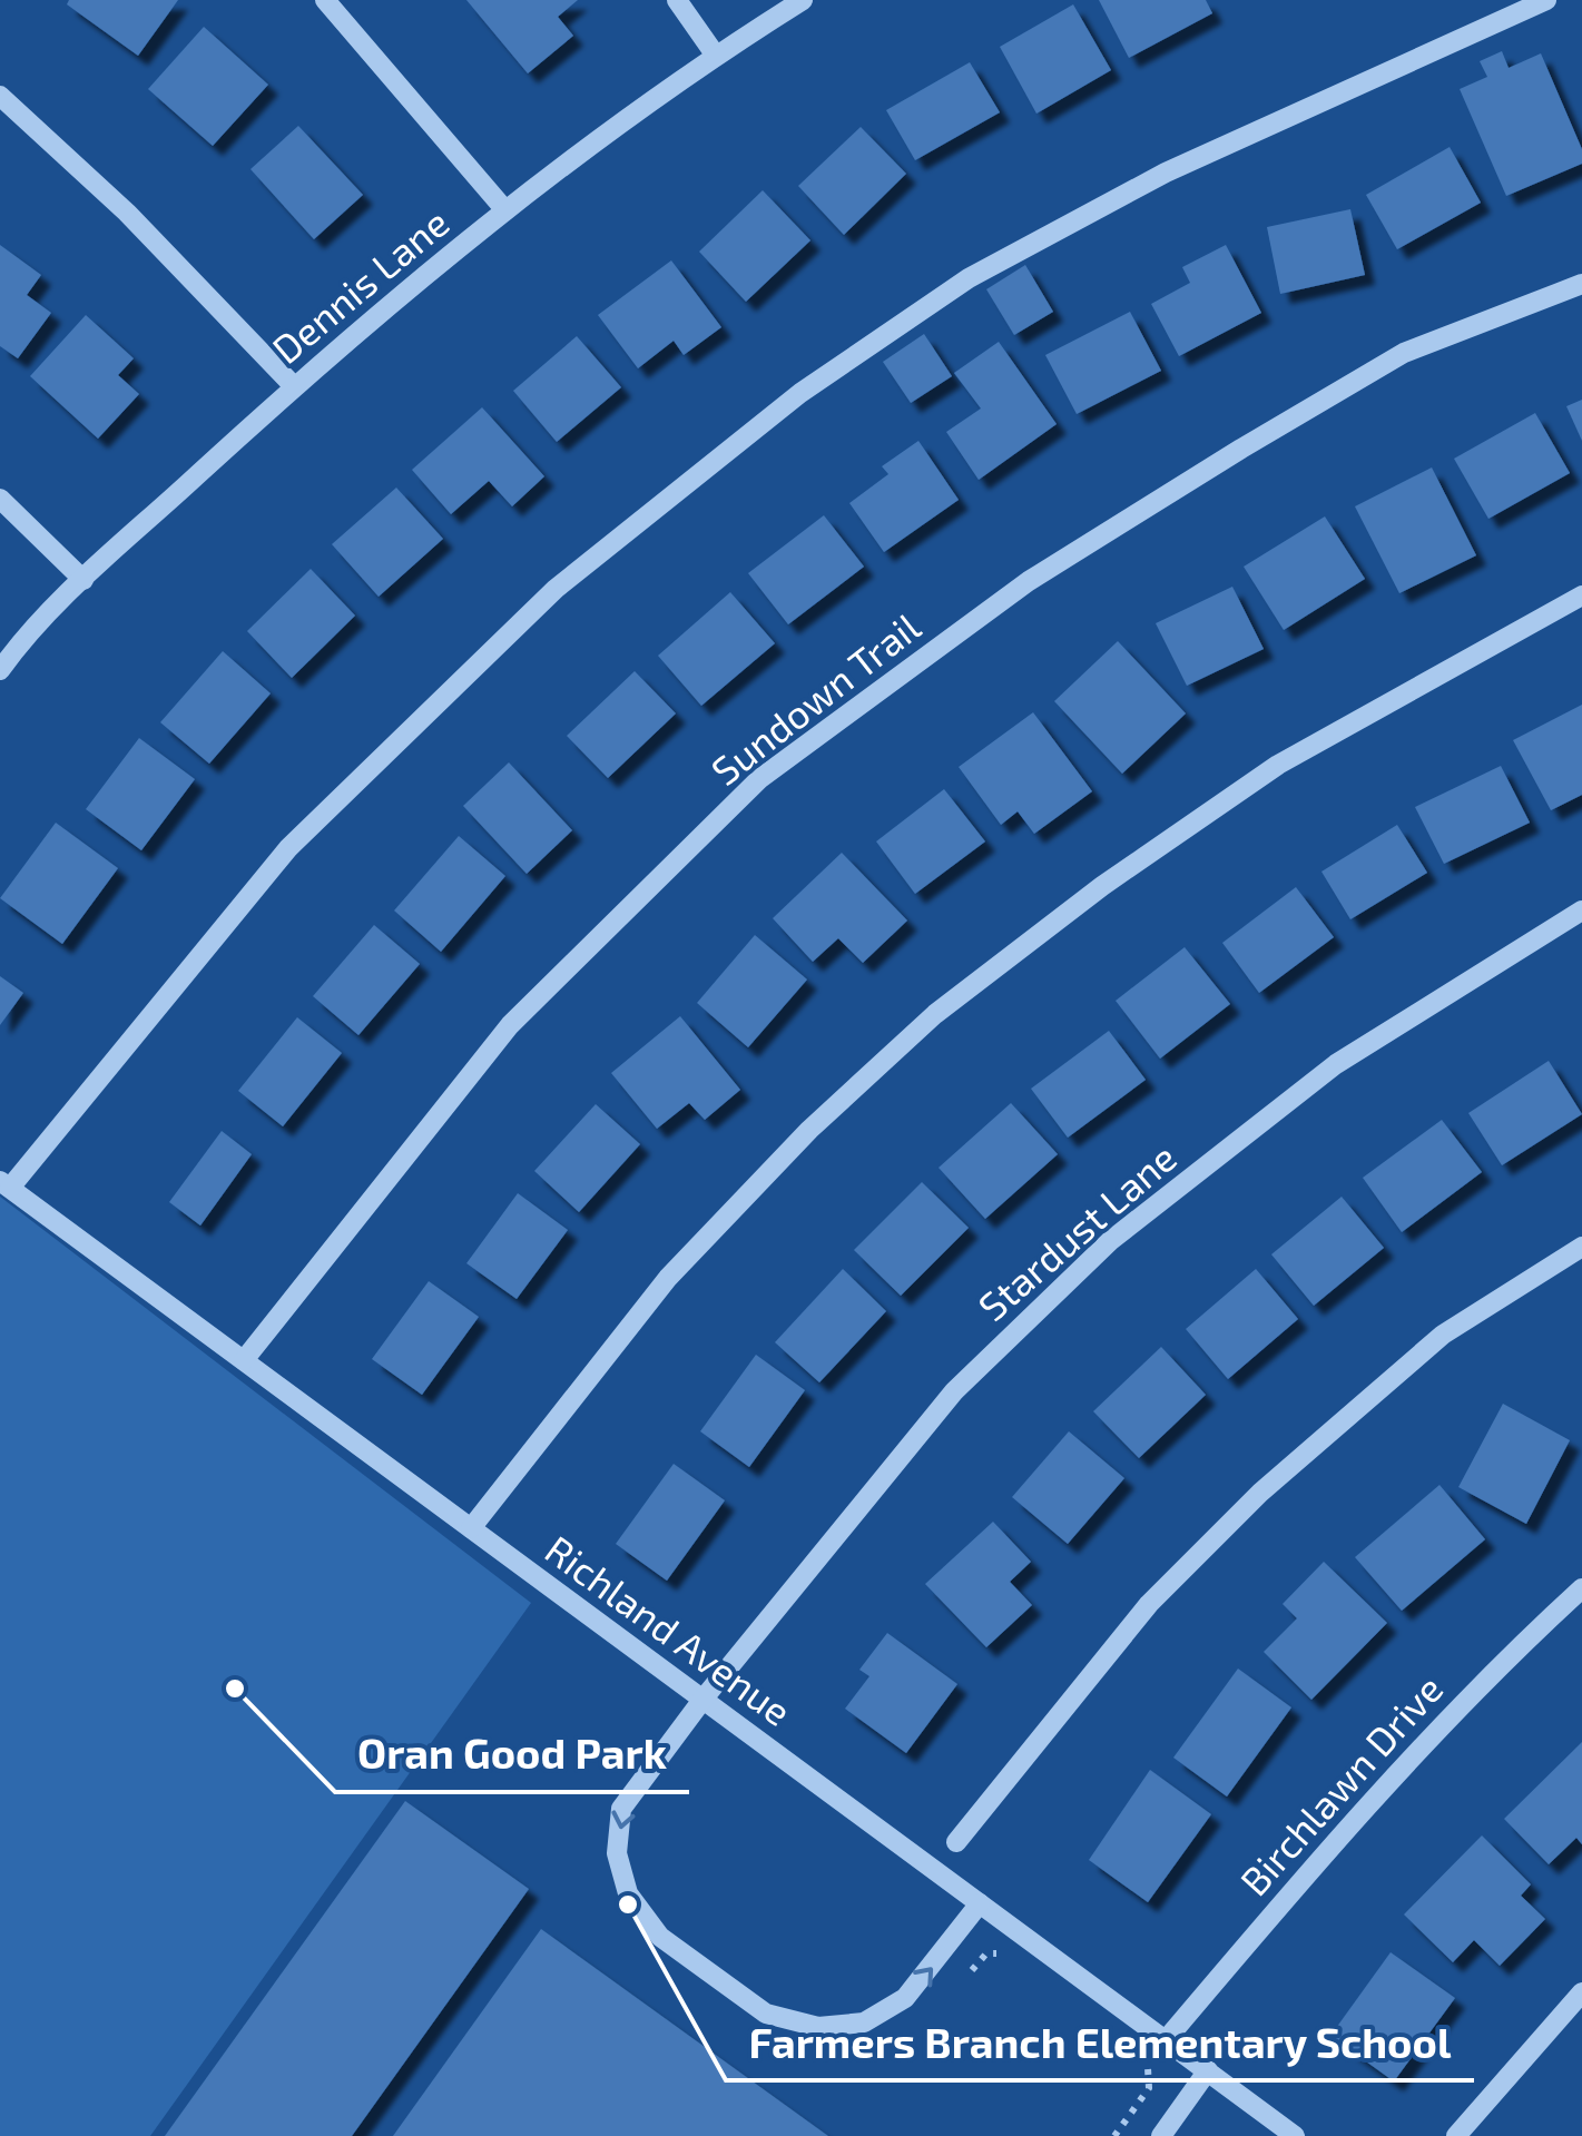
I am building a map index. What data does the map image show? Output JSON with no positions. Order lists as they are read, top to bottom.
{
  "streets": {
    "street": [
      "Dennis Lane",
      "Sundown Trail",
      "Stardust Lane",
      "Richland Avenue",
      "Birchlawn Drive"
    ]
  },
  "crossings": [
    ["Sundown Trail", "Richland Avenue"],
    ["Stardust Lane", "Richland Avenue"],
    ["Richland Avenue", "Birchlawn Drive"]
  ],
  "places": ["Oran Good Park", "Farmers Branch Elementary School"]
}
